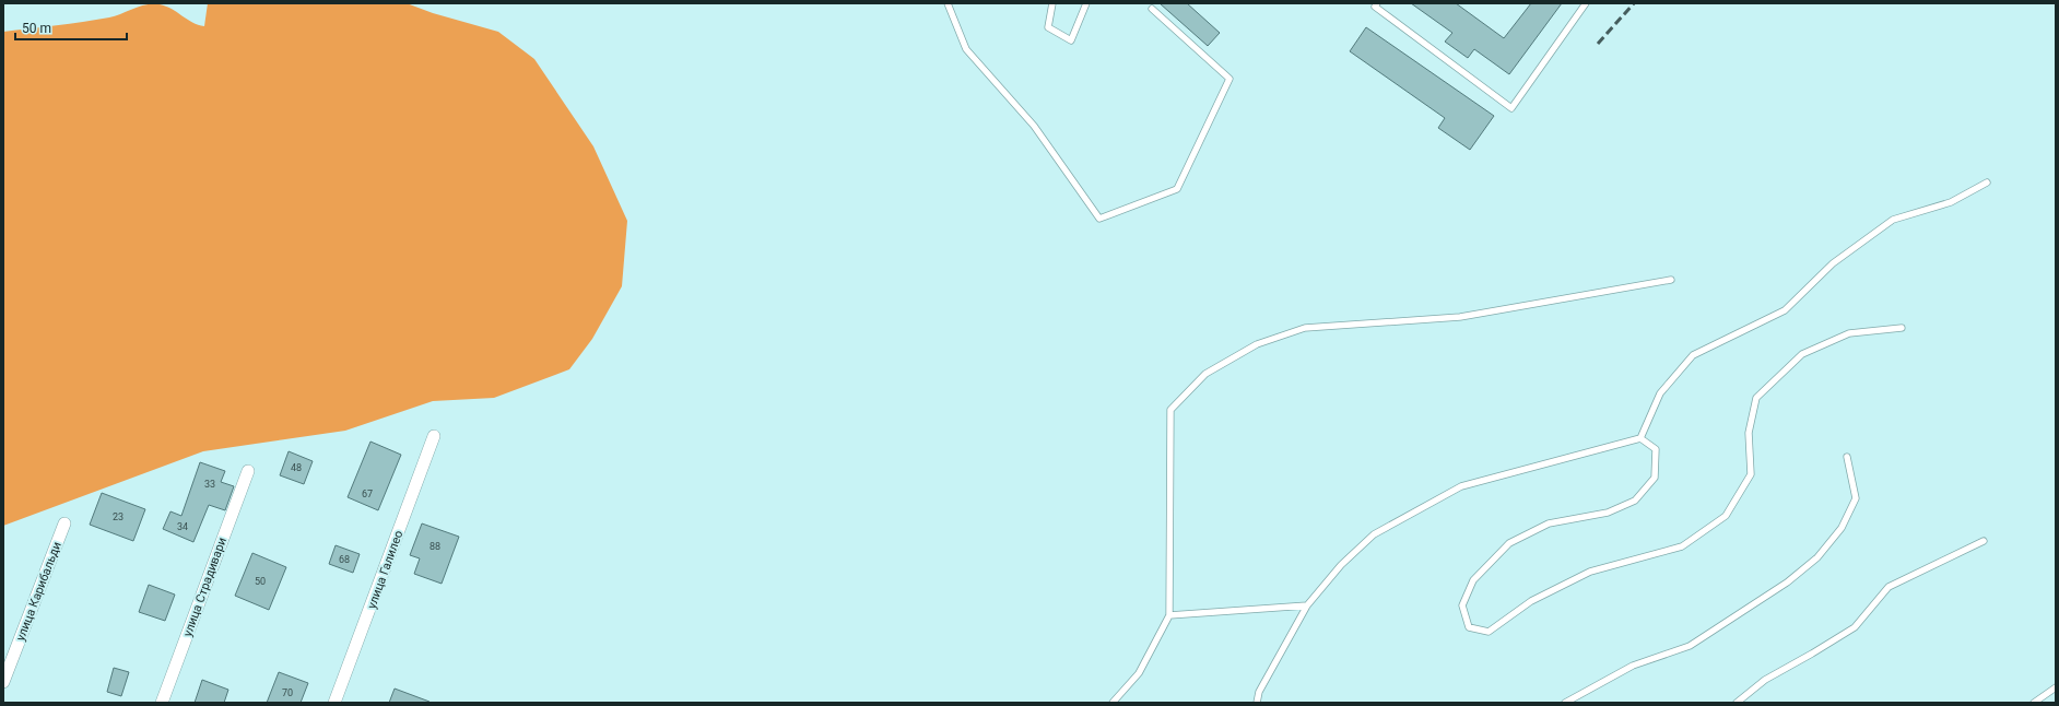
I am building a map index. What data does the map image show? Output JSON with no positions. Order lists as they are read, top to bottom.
{
  "streets": {
    "street": ["улица Галилео", "улица Страдивари", "улица Карибальди"]
  },
  "house_numbers": [
    "48",
    "33",
    "67",
    "23",
    "34",
    "88",
    "68",
    "50",
    "70"
  ],
  "scale_bar": "50 m"
}
